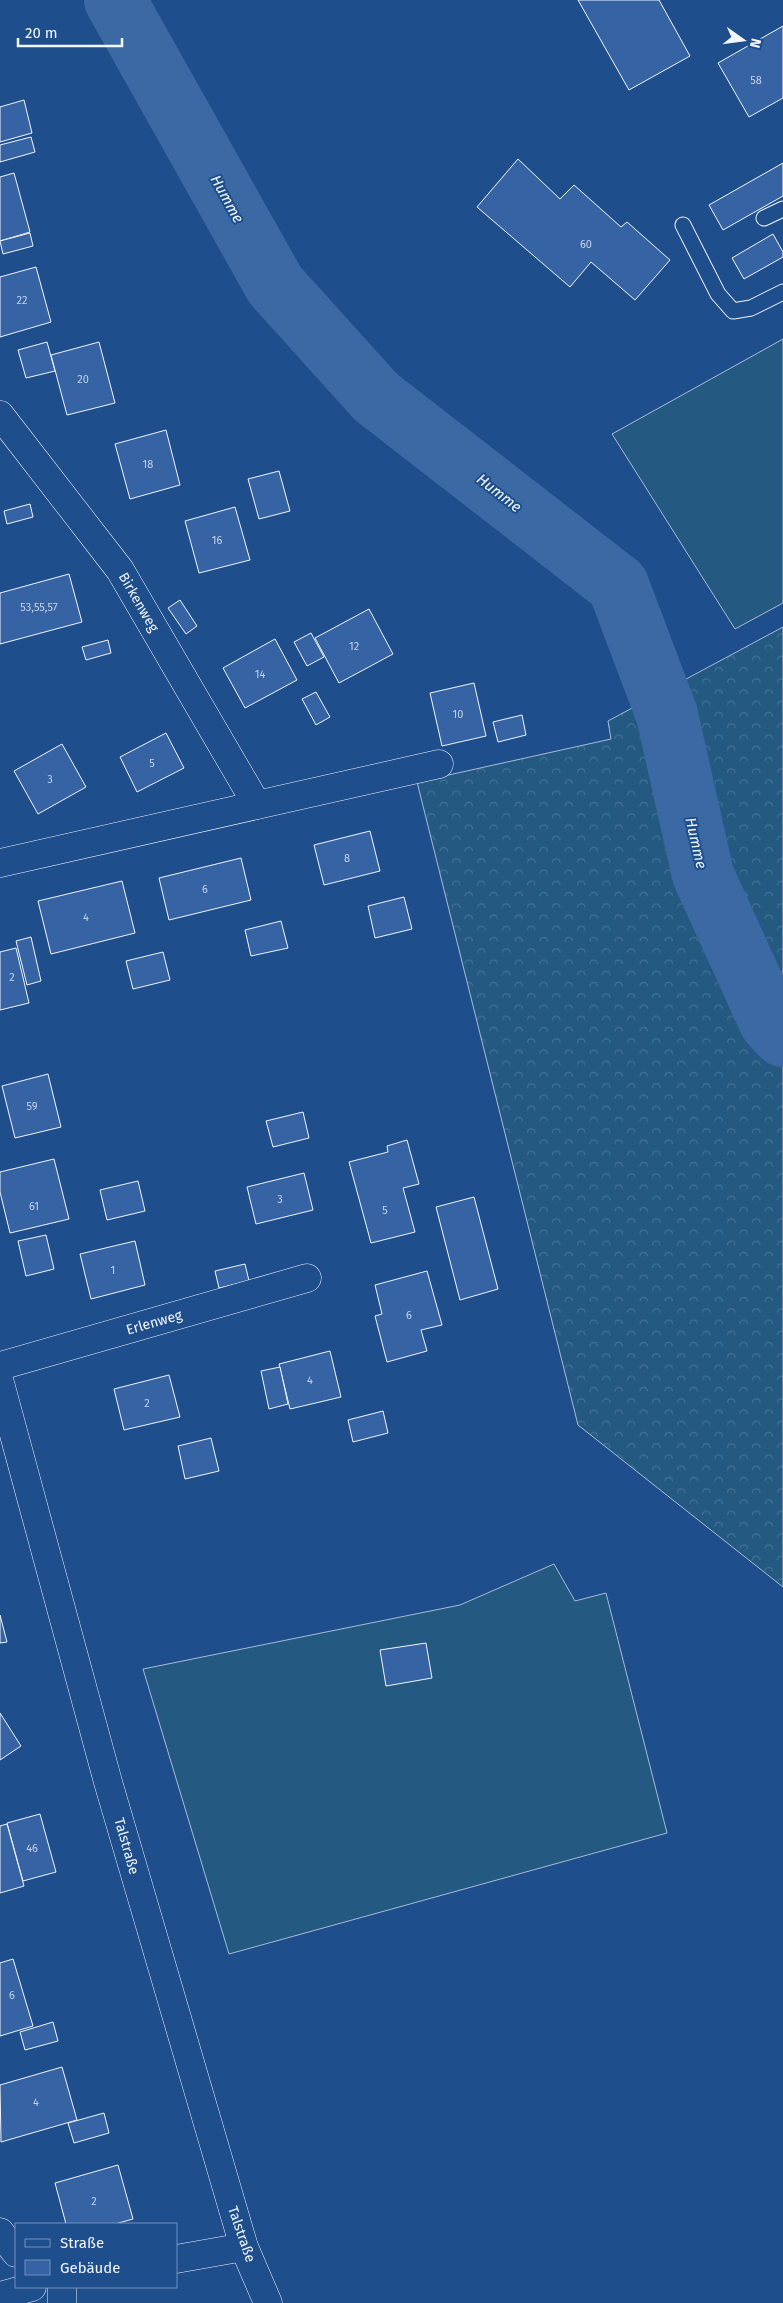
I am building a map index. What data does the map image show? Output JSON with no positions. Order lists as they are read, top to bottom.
{
  "streets": {
    "street": ["Birkenweg", "Erlenweg", "Talstraße"]
  },
  "water": ["Humme"],
  "house_numbers": [
    "58",
    "60",
    "22",
    "20",
    "18",
    "16",
    "53,55,57",
    "12",
    "14",
    "10",
    "5",
    "3",
    "8",
    "6",
    "4",
    "2",
    "59",
    "3",
    "61",
    "5",
    "1",
    "6",
    "4",
    "2",
    "46",
    "6",
    "4",
    "2"
  ],
  "legend": ["Straße", "Gebäude"],
  "scale_bar": "20 m",
  "north": "right"
}
